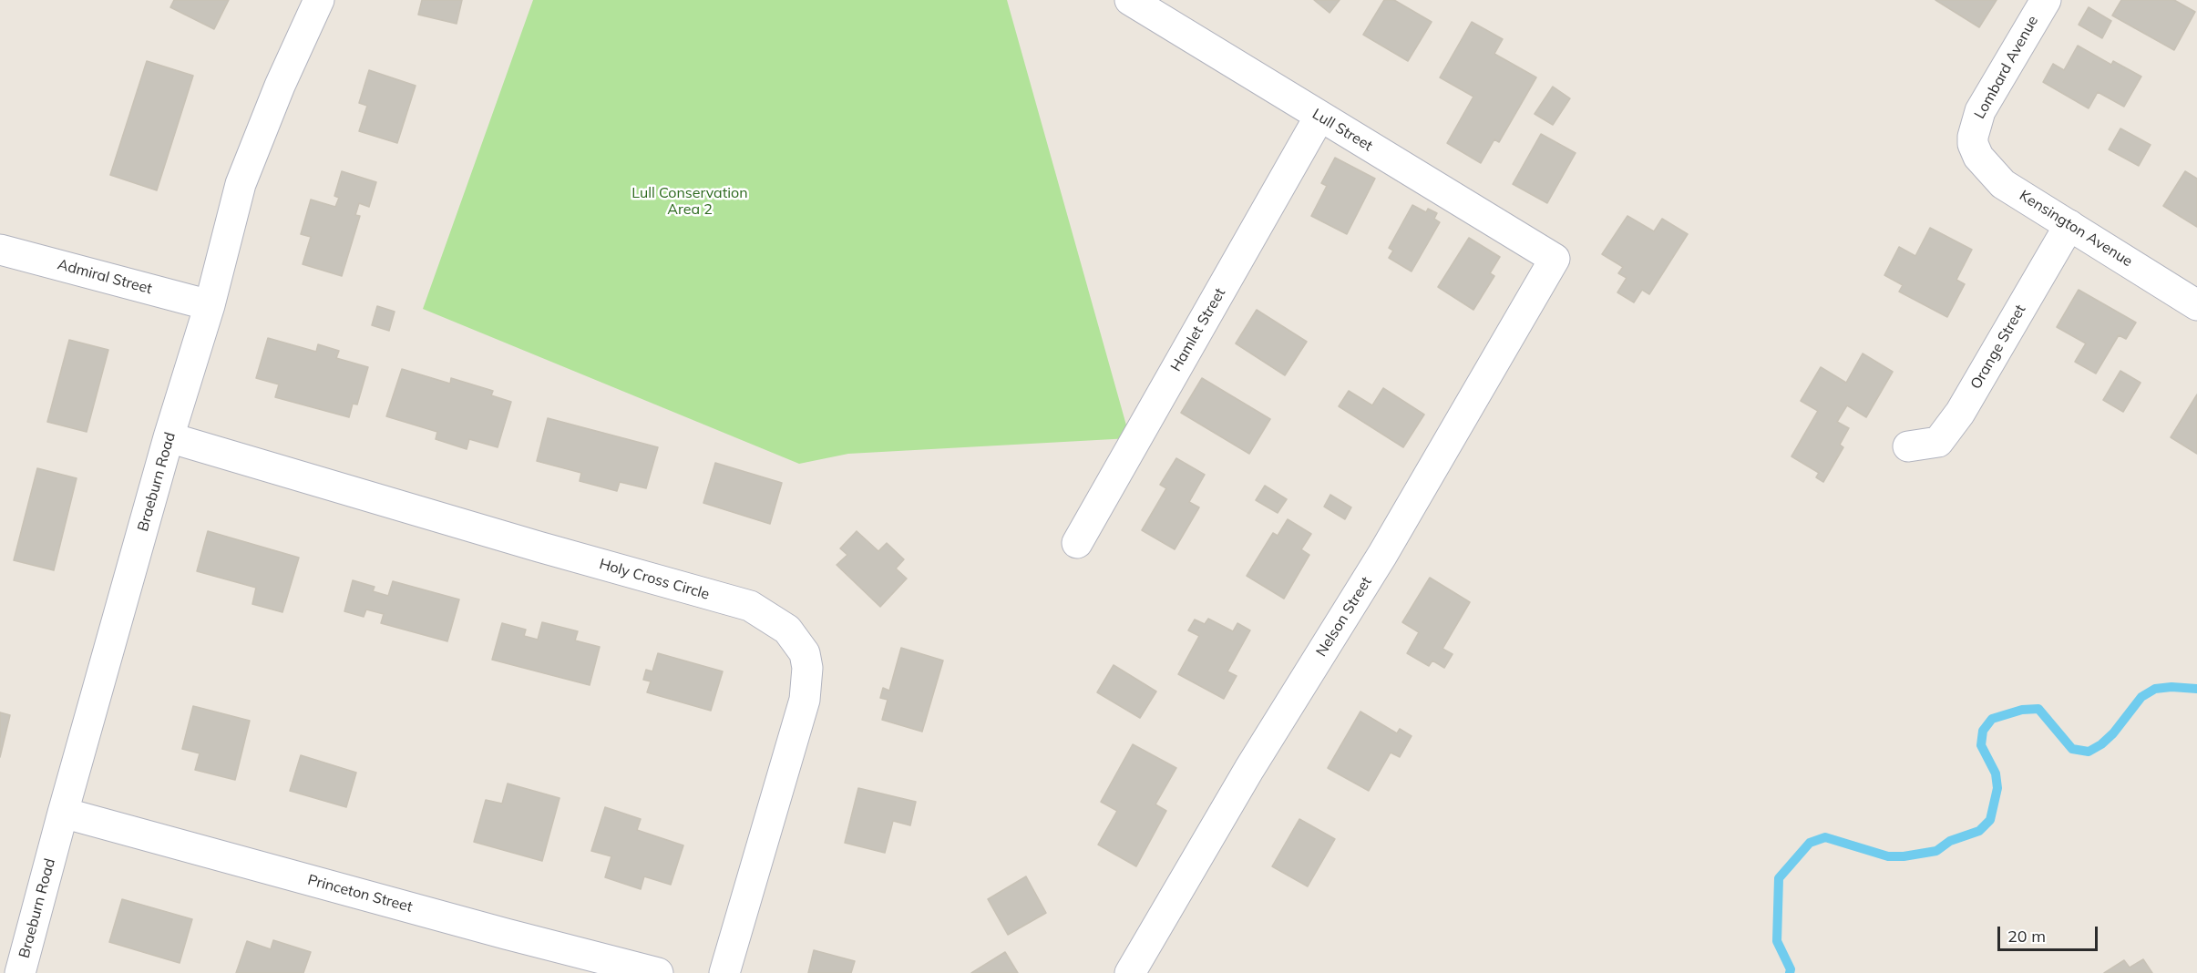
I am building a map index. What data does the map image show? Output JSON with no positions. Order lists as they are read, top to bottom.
{
  "streets": {
    "street": [
      "Lombard Avenue",
      "Lull Street",
      "Kensington Avenue",
      "Admiral Street",
      "Hamlet Street",
      "Orange Street",
      "Braeburn Road",
      "Holy Cross Circle",
      "Nelson Street",
      "Princeton Street"
    ]
  },
  "crossings": [
    ["Lombard Avenue", "Kensington Avenue"],
    ["Lull Street", "Hamlet Street"],
    ["Lull Street", "Nelson Street"],
    ["Kensington Avenue", "Orange Street"],
    ["Admiral Street", "Braeburn Road"],
    ["Braeburn Road", "Holy Cross Circle"],
    ["Braeburn Road", "Princeton Street"]
  ],
  "parks": ["Lull Conservation Area 2"],
  "scale_bar": "20 m"
}
